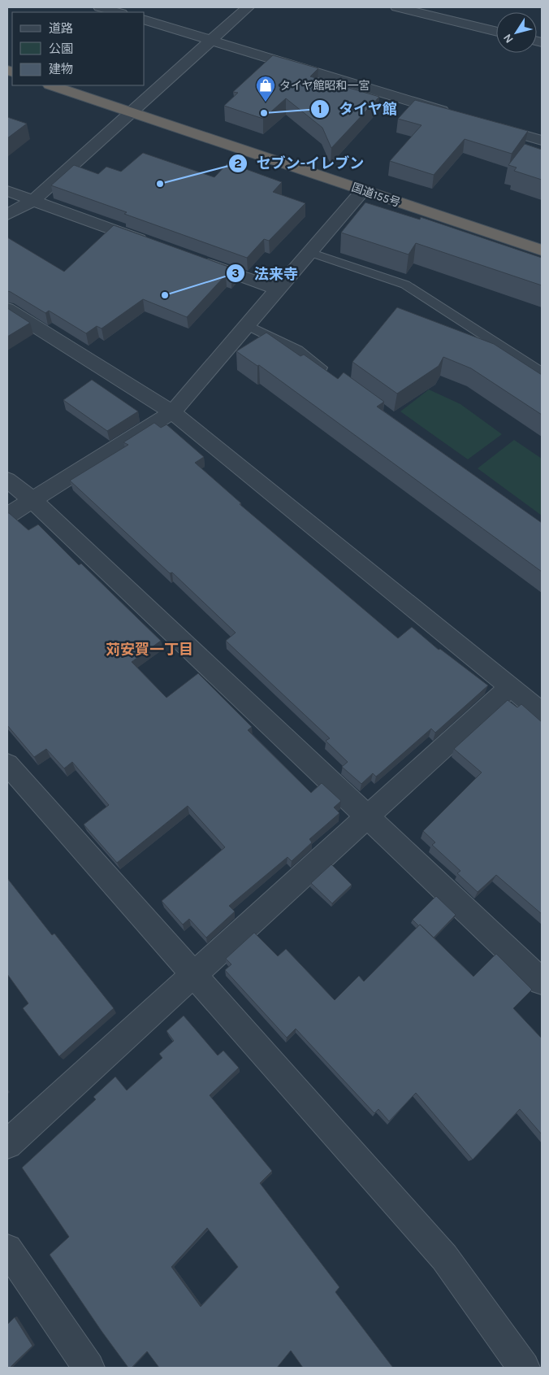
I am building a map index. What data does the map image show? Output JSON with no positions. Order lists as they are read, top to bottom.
{
  "streets": {
    "highway": ["国道155号"]
  },
  "districts": ["苅安賀一丁目"],
  "places": {
    "shop": ["タイヤ館昭和一宮"],
    "other": ["タイヤ館", "セブン-イレブン", "法来寺"]
  },
  "legend": ["道路", "公園", "建物"],
  "north": "bottom left"
}
